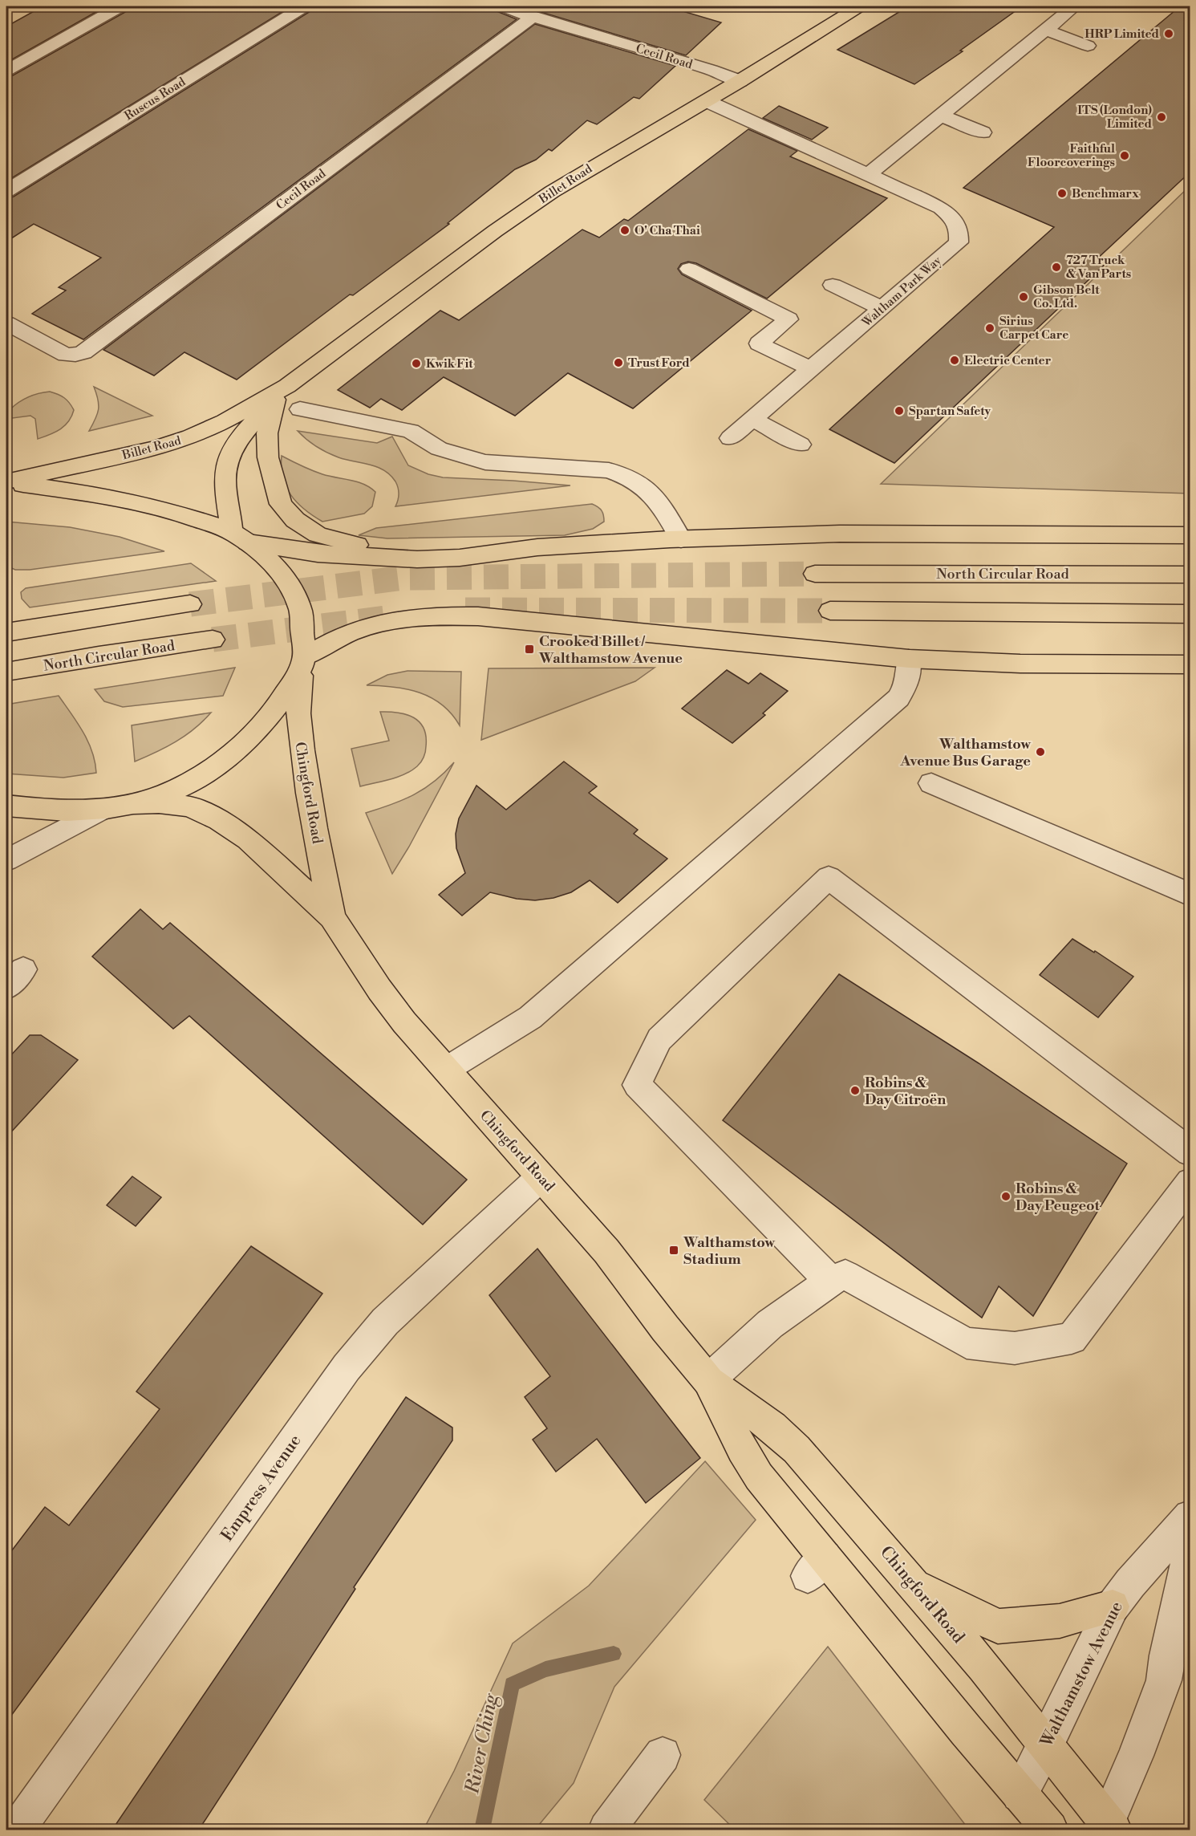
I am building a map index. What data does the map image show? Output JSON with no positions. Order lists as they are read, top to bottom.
{
  "streets": {
    "main road": ["Billet Road", "North Circular Road", "Chingford Road"],
    "street": [
      "Cecil Road",
      "Ruscus Road",
      "Waltham Park Way",
      "Empress Avenue",
      "Walthamstow Avenue"
    ]
  },
  "crossings": [
    ["Cecil Road", "Billet Road"],
    ["Billet Road", "Waltham Park Way"],
    ["Billet Road", "Chingford Road"],
    ["Chingford Road", "Empress Avenue"],
    ["Chingford Road", "Walthamstow Avenue"]
  ],
  "water": ["River Ching"],
  "places": {
    "other": [
      "HRP Limited",
      "ITS (London) Limited",
      "Faithful Floorcoverings",
      "Benchmarx",
      "O' Cha Thai",
      "727 Truck & Van Parts",
      "Gibson Belt Co. Ltd.",
      "Sirius Carpet Care",
      "Electric Center",
      "Trust Ford",
      "Kwik Fit",
      "Spartan Safety",
      "Walthamstow Avenue Bus Garage",
      "Robins & Day Citroën",
      "Robins & Day Peugeot"
    ],
    "transit": ["Crooked Billet / Walthamstow Avenue", "Walthamstow Stadium"]
  }
}
